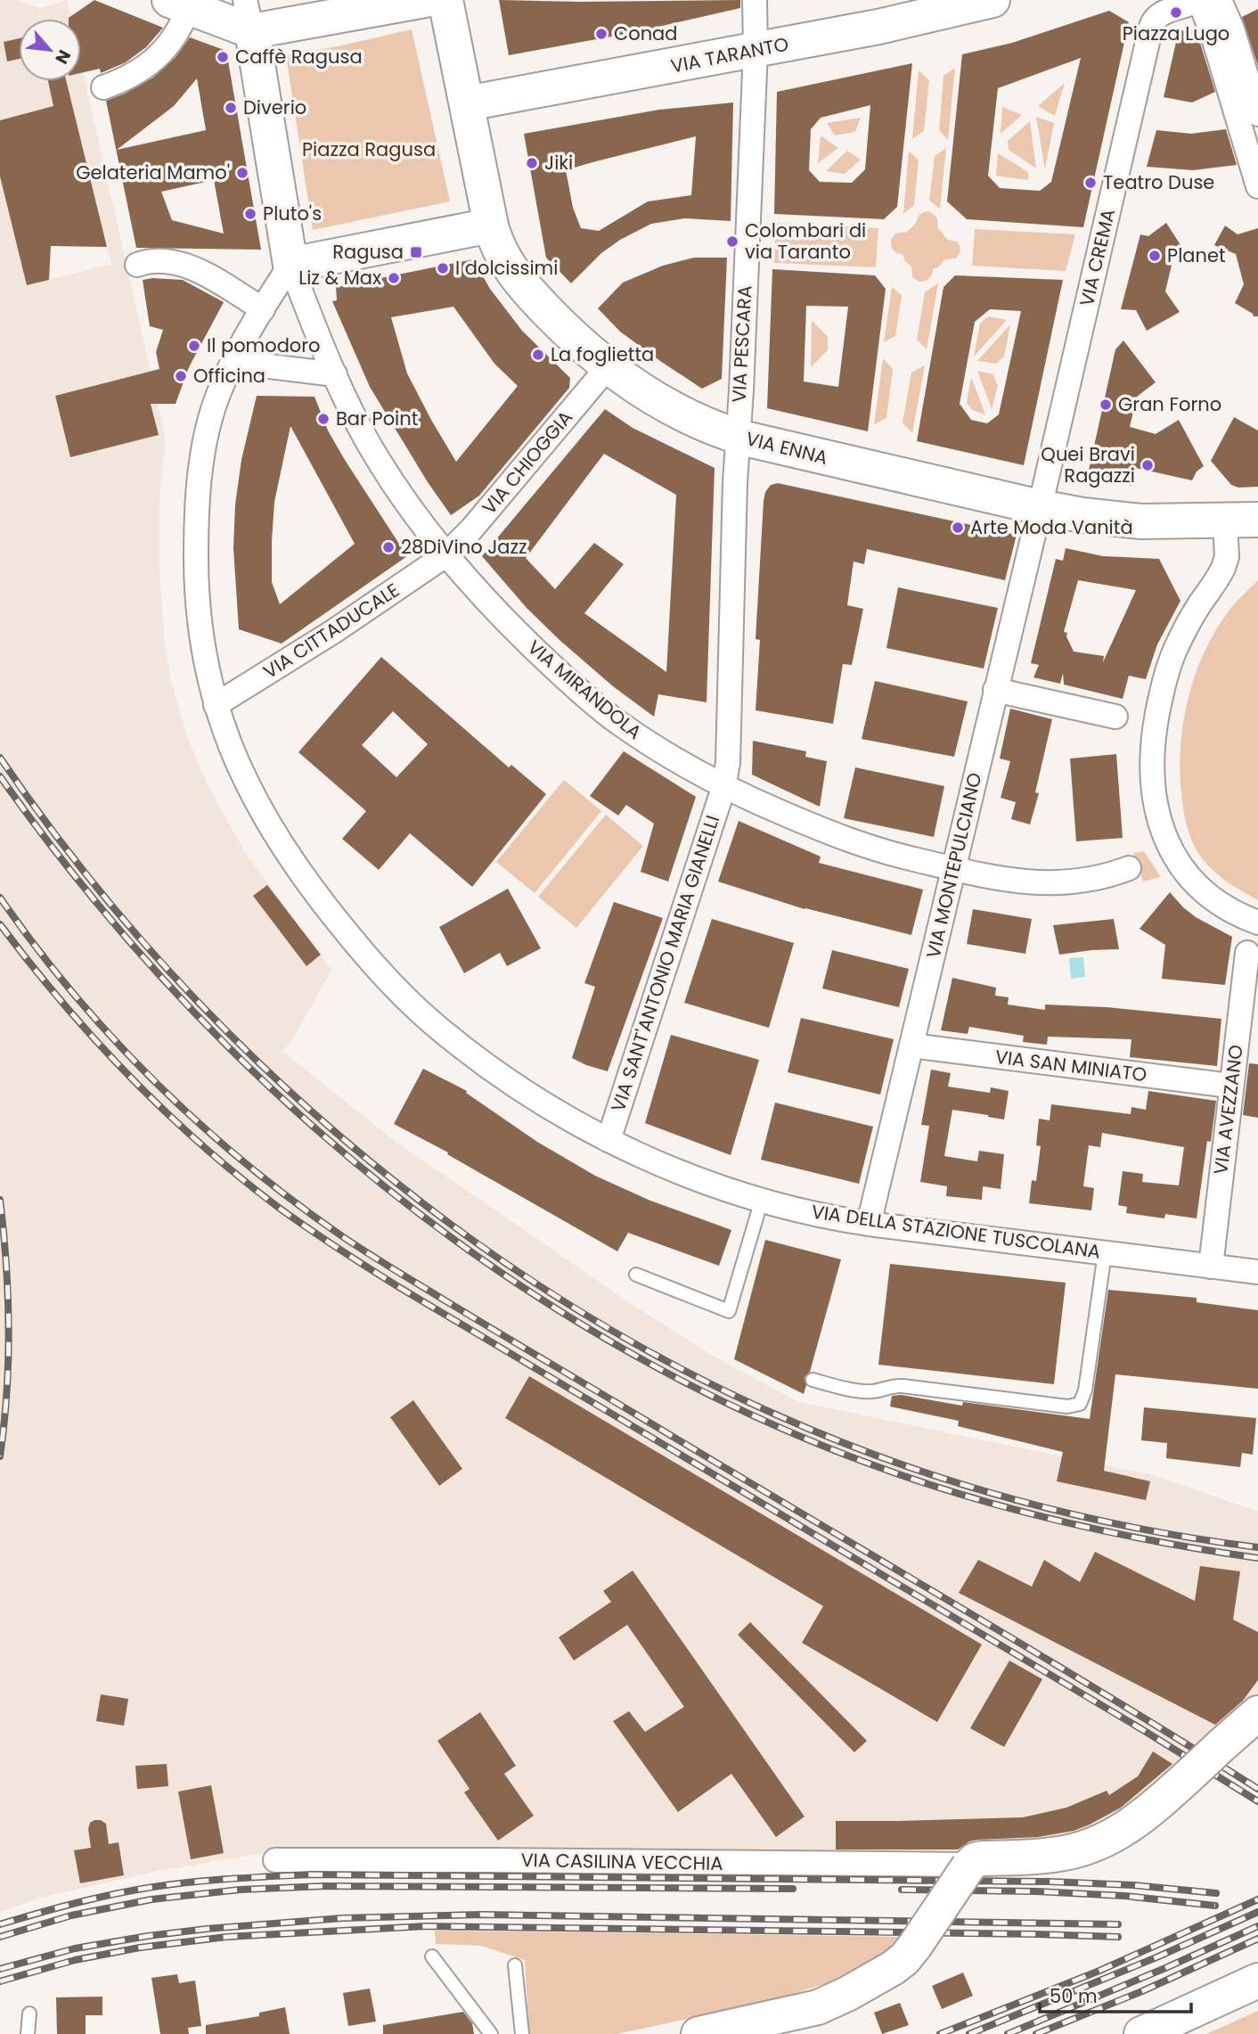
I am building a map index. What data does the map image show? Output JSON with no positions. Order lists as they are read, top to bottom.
{
  "streets": {
    "main road": ["VIA TARANTO", "VIA ENNA", "VIA CASILINA VECCHIA"],
    "street": [
      "VIA CREMA",
      "VIA PESCARA",
      "VIA CHIOGGIA",
      "VIA CITTADUCALE",
      "VIA MIRANDOLA",
      "VIA MONTEPULCIANO",
      "VIA SANT'ANTONIO MARIA GIANELLI",
      "VIA SAN MINIATO",
      "VIA AVEZZANO",
      "VIA DELLA STAZIONE TUSCOLANA"
    ]
  },
  "crossings": [
    ["VIA TARANTO", "VIA PESCARA"],
    ["VIA CREMA", "VIA ENNA"],
    ["VIA CREMA", "VIA MONTEPULCIANO"],
    ["VIA PESCARA", "VIA ENNA"],
    ["VIA PESCARA", "VIA MIRANDOLA"],
    ["VIA PESCARA", "VIA SANT'ANTONIO MARIA GIANELLI"],
    ["VIA ENNA", "VIA CHIOGGIA"],
    ["VIA ENNA", "VIA MONTEPULCIANO"],
    ["VIA CHIOGGIA", "VIA CITTADUCALE"],
    ["VIA CHIOGGIA", "VIA MIRANDOLA"],
    ["VIA CITTADUCALE", "VIA MIRANDOLA"],
    ["VIA CITTADUCALE", "VIA DELLA STAZIONE TUSCOLANA"],
    ["VIA MIRANDOLA", "VIA MONTEPULCIANO"],
    ["VIA MIRANDOLA", "VIA SANT'ANTONIO MARIA GIANELLI"],
    ["VIA MONTEPULCIANO", "VIA SAN MINIATO"],
    ["VIA MONTEPULCIANO", "VIA DELLA STAZIONE TUSCOLANA"],
    ["VIA SANT'ANTONIO MARIA GIANELLI", "VIA DELLA STAZIONE TUSCOLANA"],
    ["VIA SAN MINIATO", "VIA AVEZZANO"],
    ["VIA AVEZZANO", "VIA DELLA STAZIONE TUSCOLANA"]
  ],
  "parks": ["Piazza Ragusa"],
  "places": {
    "other": [
      "Piazza Lugo",
      "Conad",
      "Caffè Ragusa",
      "Diverio",
      "Jiki",
      "Gelateria Mamo'",
      "Teatro Duse",
      "Pluto's",
      "Colombari di via Taranto",
      "Planet",
      "I dolcissimi",
      "Liz & Max",
      "Il pomodoro",
      "La foglietta",
      "Officina",
      "Gran Forno",
      "Bar Point",
      "Quei Bravi Ragazzi",
      "Arte Moda Vanità",
      "28DiVino Jazz"
    ],
    "transit": ["Ragusa"]
  },
  "scale_bar": "50 m",
  "north": "bottom right"
}
